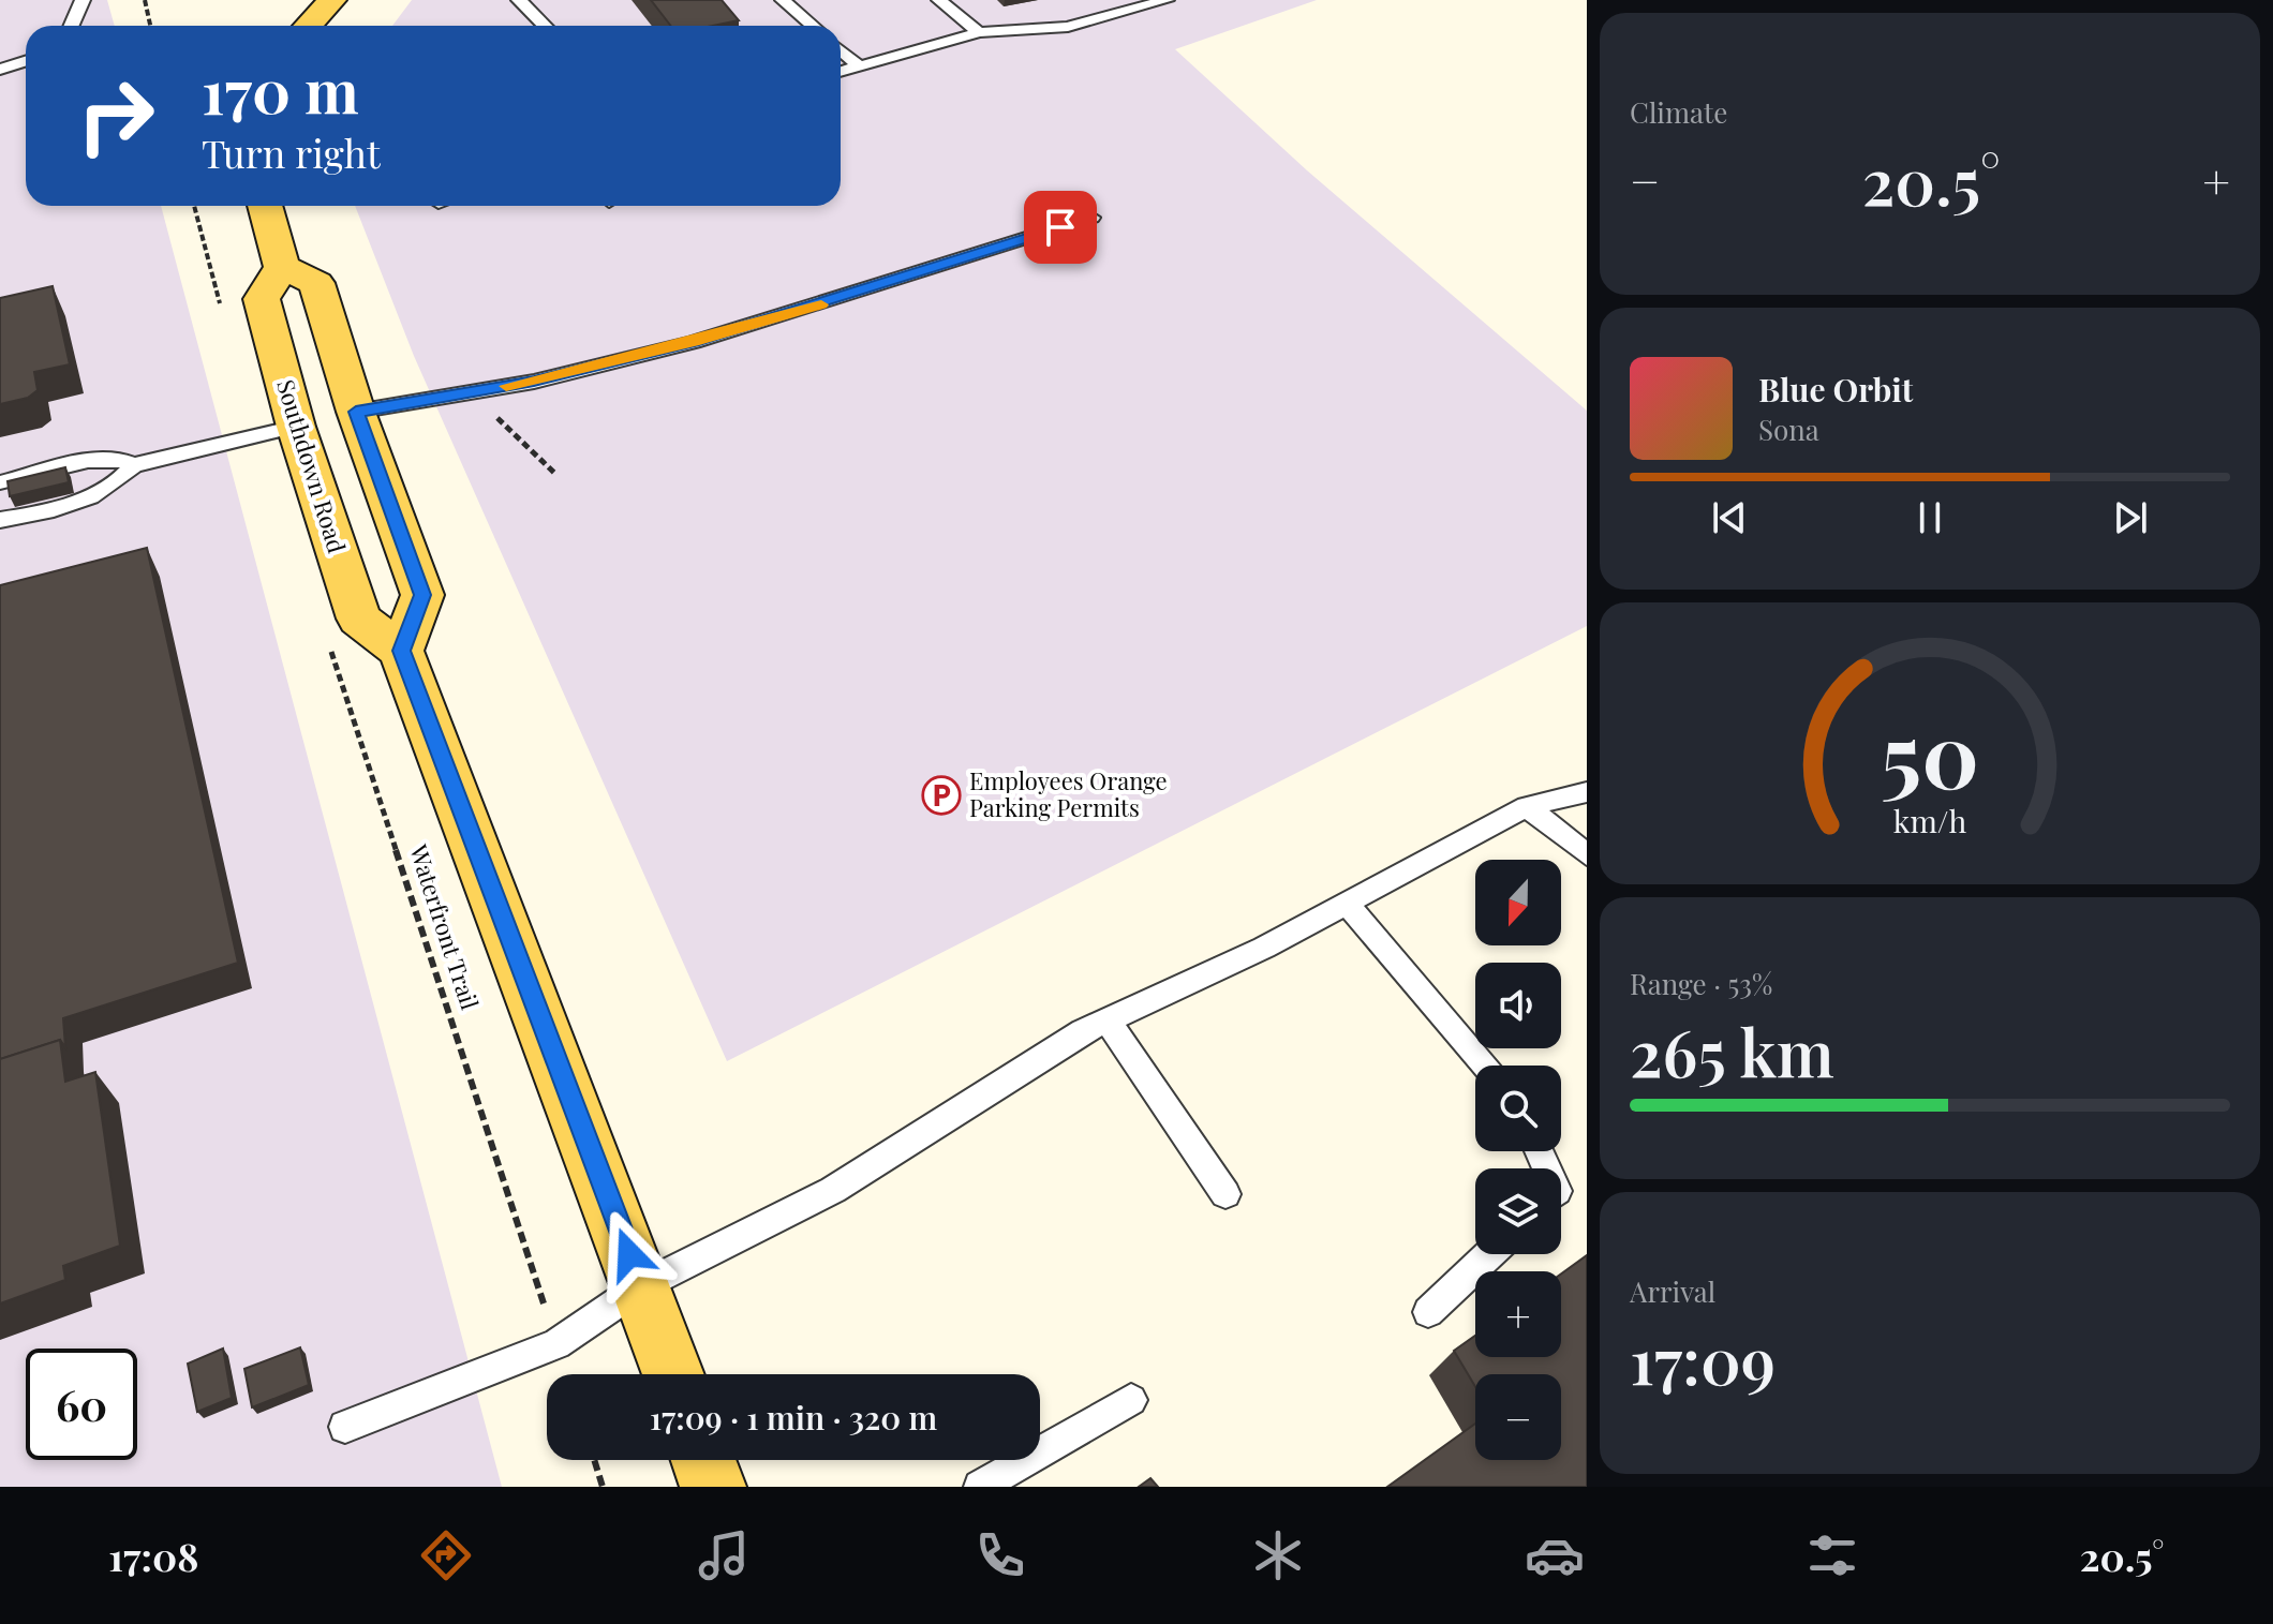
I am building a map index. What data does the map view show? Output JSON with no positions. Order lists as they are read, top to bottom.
{
  "streets": {
    "main road": ["Southdown Road"],
    "path": ["Waterfront Trail"]
  },
  "places": {
    "parking": ["Employees Orange Parking Permits"]
  },
  "north": "bottom",
  "page": {
    "tile": [
      "Climate",
      ["Range · 53%", "265 km"],
      ["Arrival", "17:09"]
    ],
    "turn": ["170 m", "Turn right"],
    "heat": ["−", "20.5°", "+"],
    "song": ["Blue Orbit", "Sona"],
    "map_buttons": ["+", "−"],
    "limit": "60",
    "trip": "17:09 · 1 min · 320 m",
    "tabs": ["17:08", "20.5°"],
    "gauge": ["50", "km/h"]
  }
}
